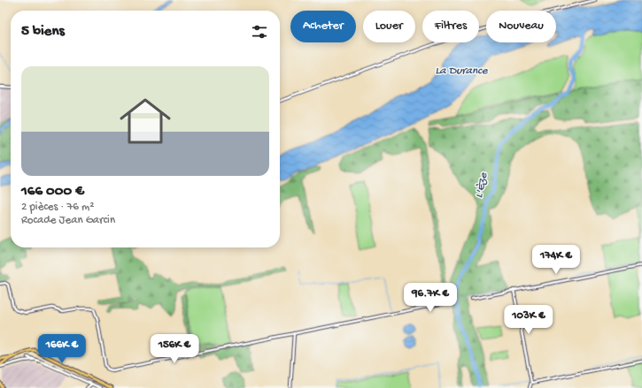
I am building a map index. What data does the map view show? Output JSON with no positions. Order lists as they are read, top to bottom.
{
  "water": ["La Durance", "L'Èze"],
  "page": {
    "chip": [
      "Acheter",
      "Louer",
      "Filtres",
      "Nouveau"
    ],
    "heading": "5 biens",
    "list": [
      {
        "name": "166 000 €",
        "note": "2 pièces · 76 m² · Rocade Jean Garcin"
      }
    ],
    "price": [
      "174K €",
      "96.7K €",
      "103K €",
      "166K €",
      "156K €"
    ]
  }
}
